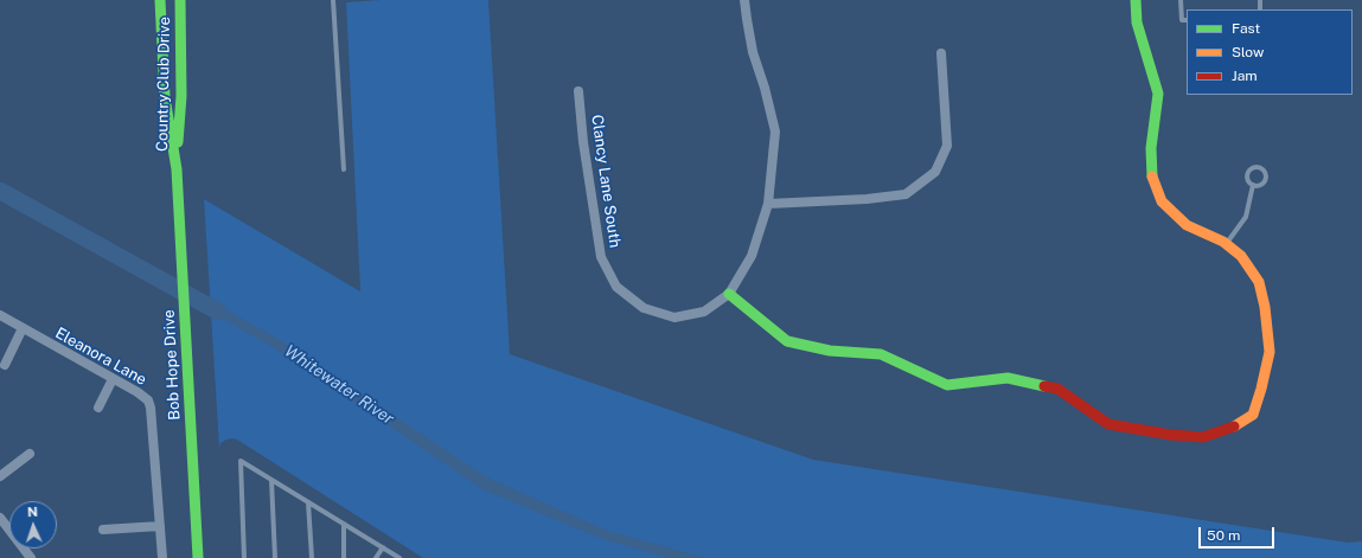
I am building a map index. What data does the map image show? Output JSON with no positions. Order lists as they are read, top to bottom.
{
  "streets": {
    "street": [
      "Country Club Drive",
      "Clancy Lane South",
      "Eleanora Lane",
      "Bob Hope Drive"
    ]
  },
  "crossings": [
    ["Country Club Drive", "Bob Hope Drive"]
  ],
  "water": ["Whitewater River"],
  "legend": ["Fast", "Slow", "Jam"],
  "scale_bar": "50 m",
  "north": "top"
}
